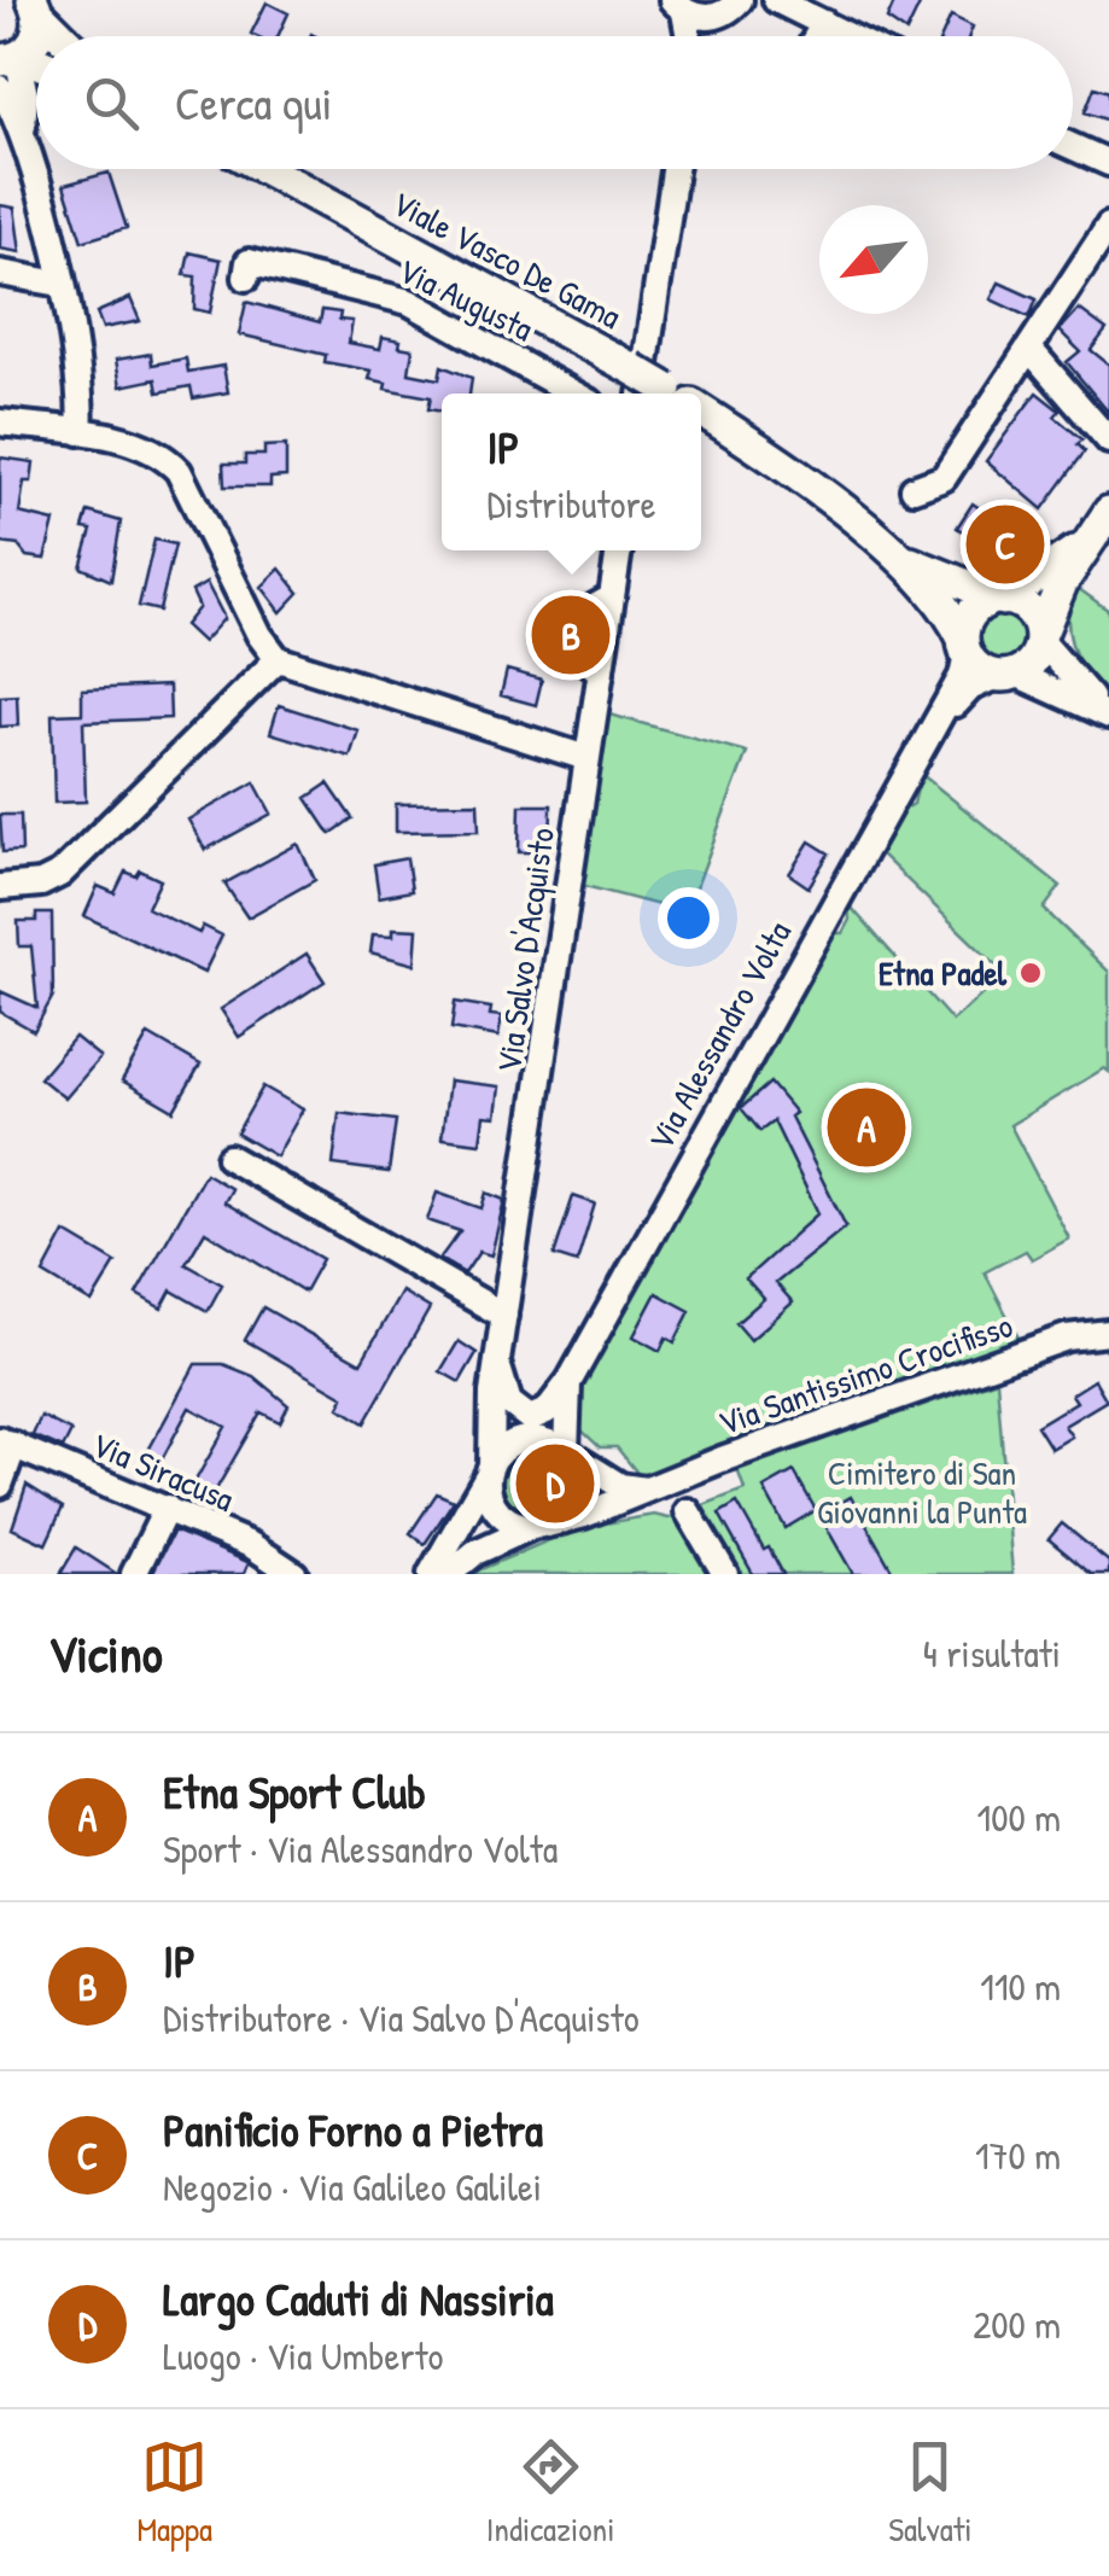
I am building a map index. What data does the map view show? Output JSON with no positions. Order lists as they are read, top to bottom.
{
  "streets": {
    "main road": ["Viale Vasco De Gama"],
    "street": [
      "Via Augusta",
      "Via Salvo D'Acquisto",
      "Via Alessandro Volta",
      "Via Santissimo Crocifisso",
      "Via Siracusa"
    ]
  },
  "crossings": [
    ["Via Salvo D'Acquisto", "Via Santissimo Crocifisso"]
  ],
  "parks": ["Cimitero di San Giovanni la Punta"],
  "places": ["Etna Padel"],
  "north": "bottom left",
  "page": {
    "search": "Cerca qui",
    "popup": ["IP", "Distributore"],
    "pins": [
      "C",
      "B",
      "A",
      "D"
    ],
    "heading": ["Vicino", "4 risultati"],
    "list": [
      {
        "mark": "A",
        "name": "Etna Sport Club",
        "note": "Sport · Via Alessandro Volta",
        "value": "100 m"
      },
      {
        "mark": "B",
        "name": "IP",
        "note": "Distributore · Via Salvo D'Acquisto",
        "value": "110 m"
      },
      {
        "mark": "C",
        "name": "Panificio Forno a Pietra",
        "note": "Negozio · Via Galileo Galilei",
        "value": "170 m"
      },
      {
        "mark": "D",
        "name": "Largo Caduti di Nassiria",
        "note": "Luogo · Via Umberto",
        "value": "200 m"
      }
    ],
    "nav": ["Mappa", "Indicazioni", "Salvati"]
  }
}
